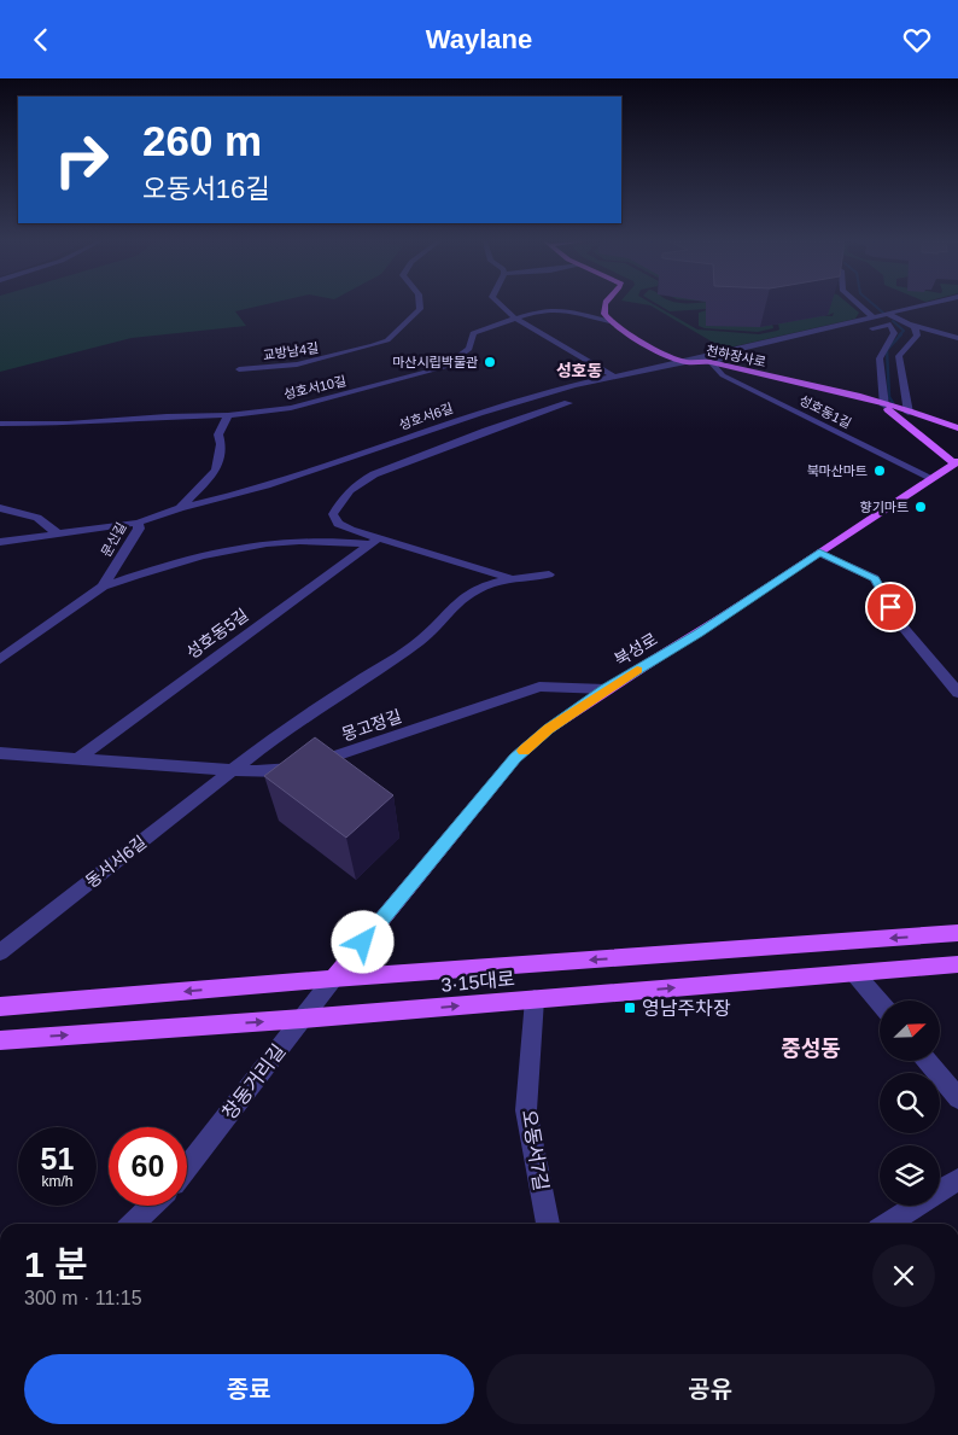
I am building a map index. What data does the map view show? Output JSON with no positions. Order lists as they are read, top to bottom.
{
  "streets": {
    "main road": ["천하장사로", "북성로", "3·15대로"],
    "street": [
      "교방남4길",
      "성호서10길",
      "성호동1길",
      "성호서6길",
      "문신길",
      "성호동5길",
      "몽고정길",
      "동서서6길",
      "창동거리길",
      "오동서7길"
    ]
  },
  "crossings": [
    ["천하장사로", "성호서10길"],
    ["천하장사로", "성호동1길"],
    ["천하장사로", "성호서6길"],
    ["성호동1길", "북성로"],
    ["성호서6길", "문신길"],
    ["성호동5길", "몽고정길"],
    ["북성로", "몽고정길"],
    ["북성로", "3·15대로"],
    ["북성로", "창동거리길"],
    ["몽고정길", "동서서6길"],
    ["3·15대로", "창동거리길"],
    ["3·15대로", "오동서7길"]
  ],
  "districts": ["성호동", "중성동"],
  "places": {
    "other": ["마산시립박물관", "북마산마트", "향기마트"],
    "transit": ["영남주차장"]
  },
  "north": "top right",
  "page": {
    "header": "Waylane",
    "turn": ["260 m", "오동서16길"],
    "speed": "51 km/h",
    "limit": "60",
    "heading": ["1 분", "300 m · 11:15"],
    "buttons": ["종료", "공유"]
  }
}
